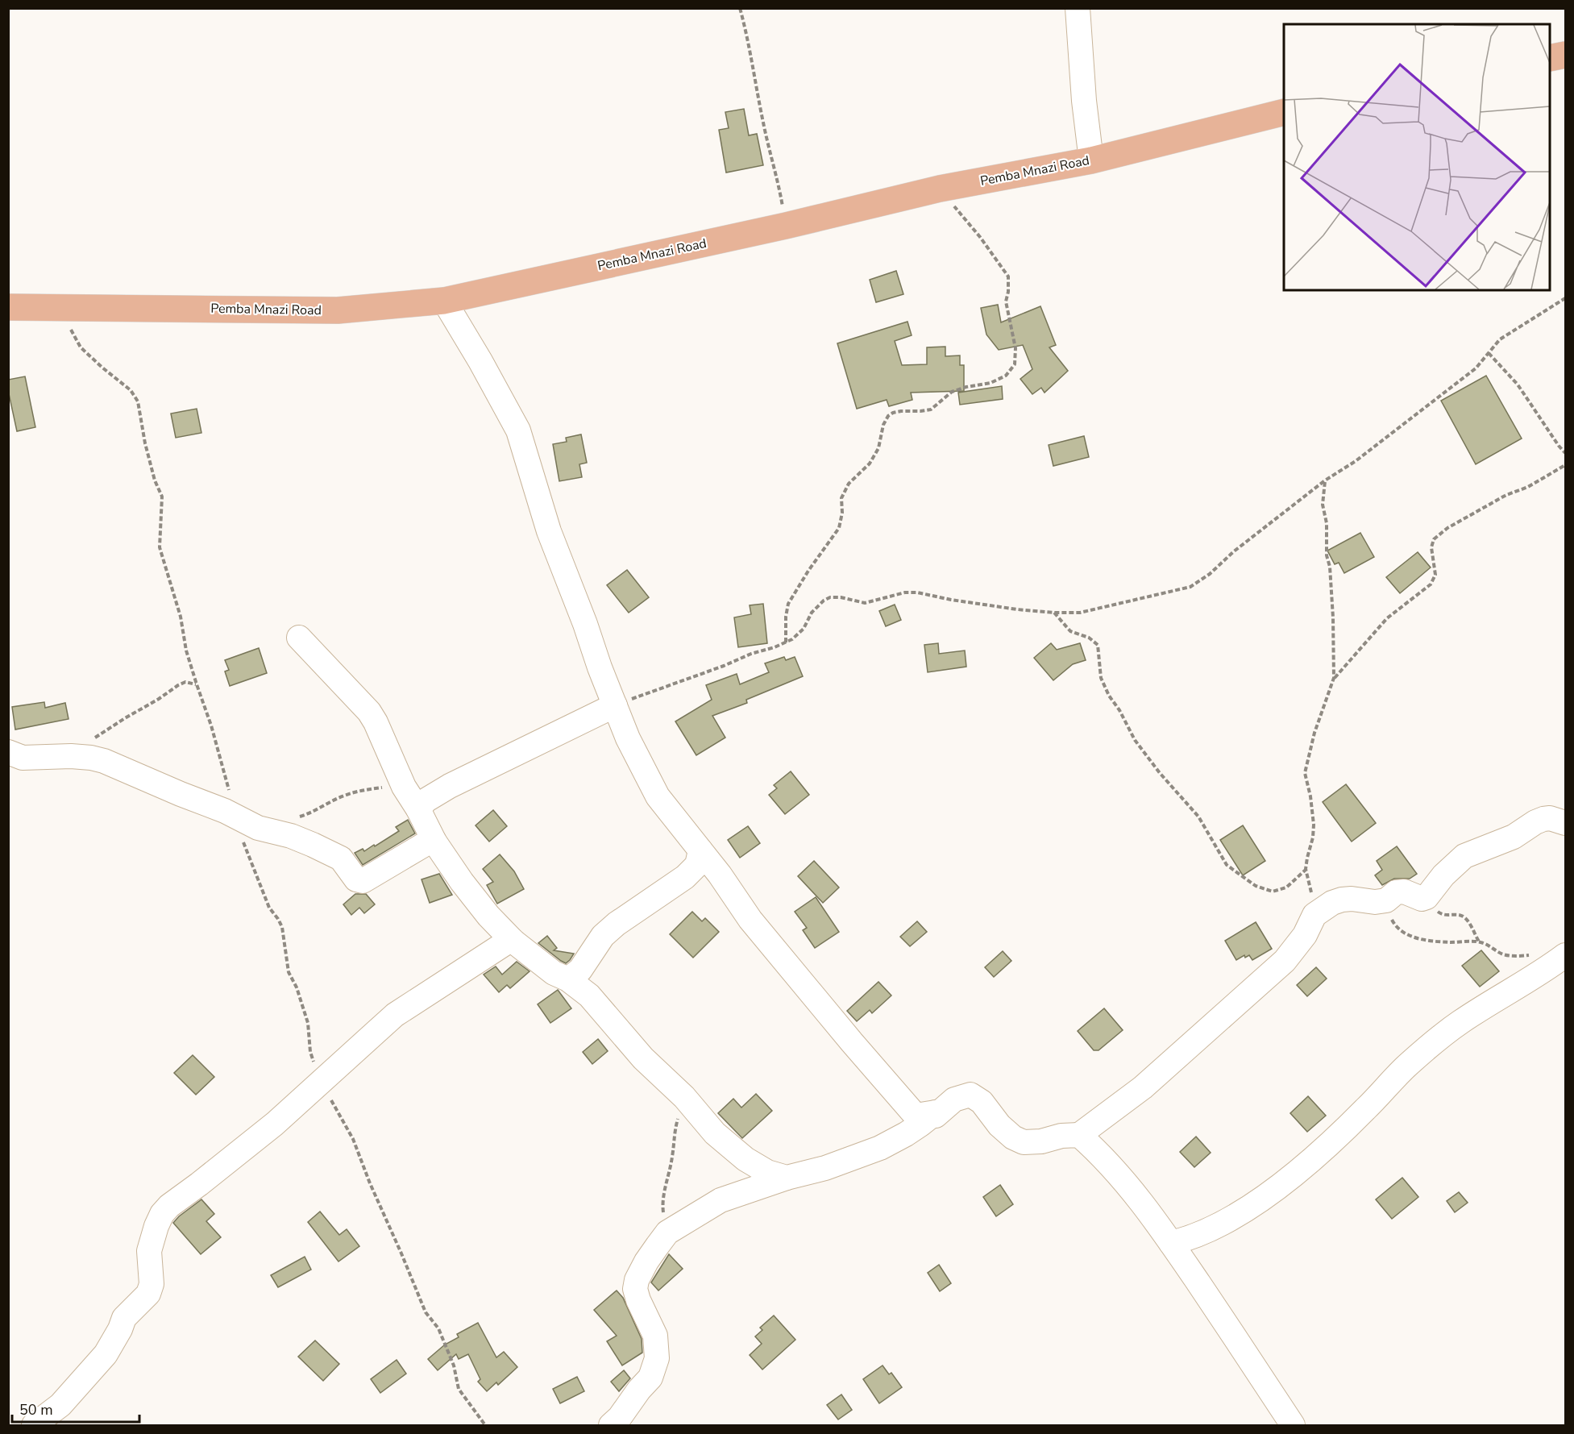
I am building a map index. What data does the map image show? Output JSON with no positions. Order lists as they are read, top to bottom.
{
  "streets": {
    "main road": ["Pemba Mnazi Road"]
  },
  "scale_bar": "50 m"
}
